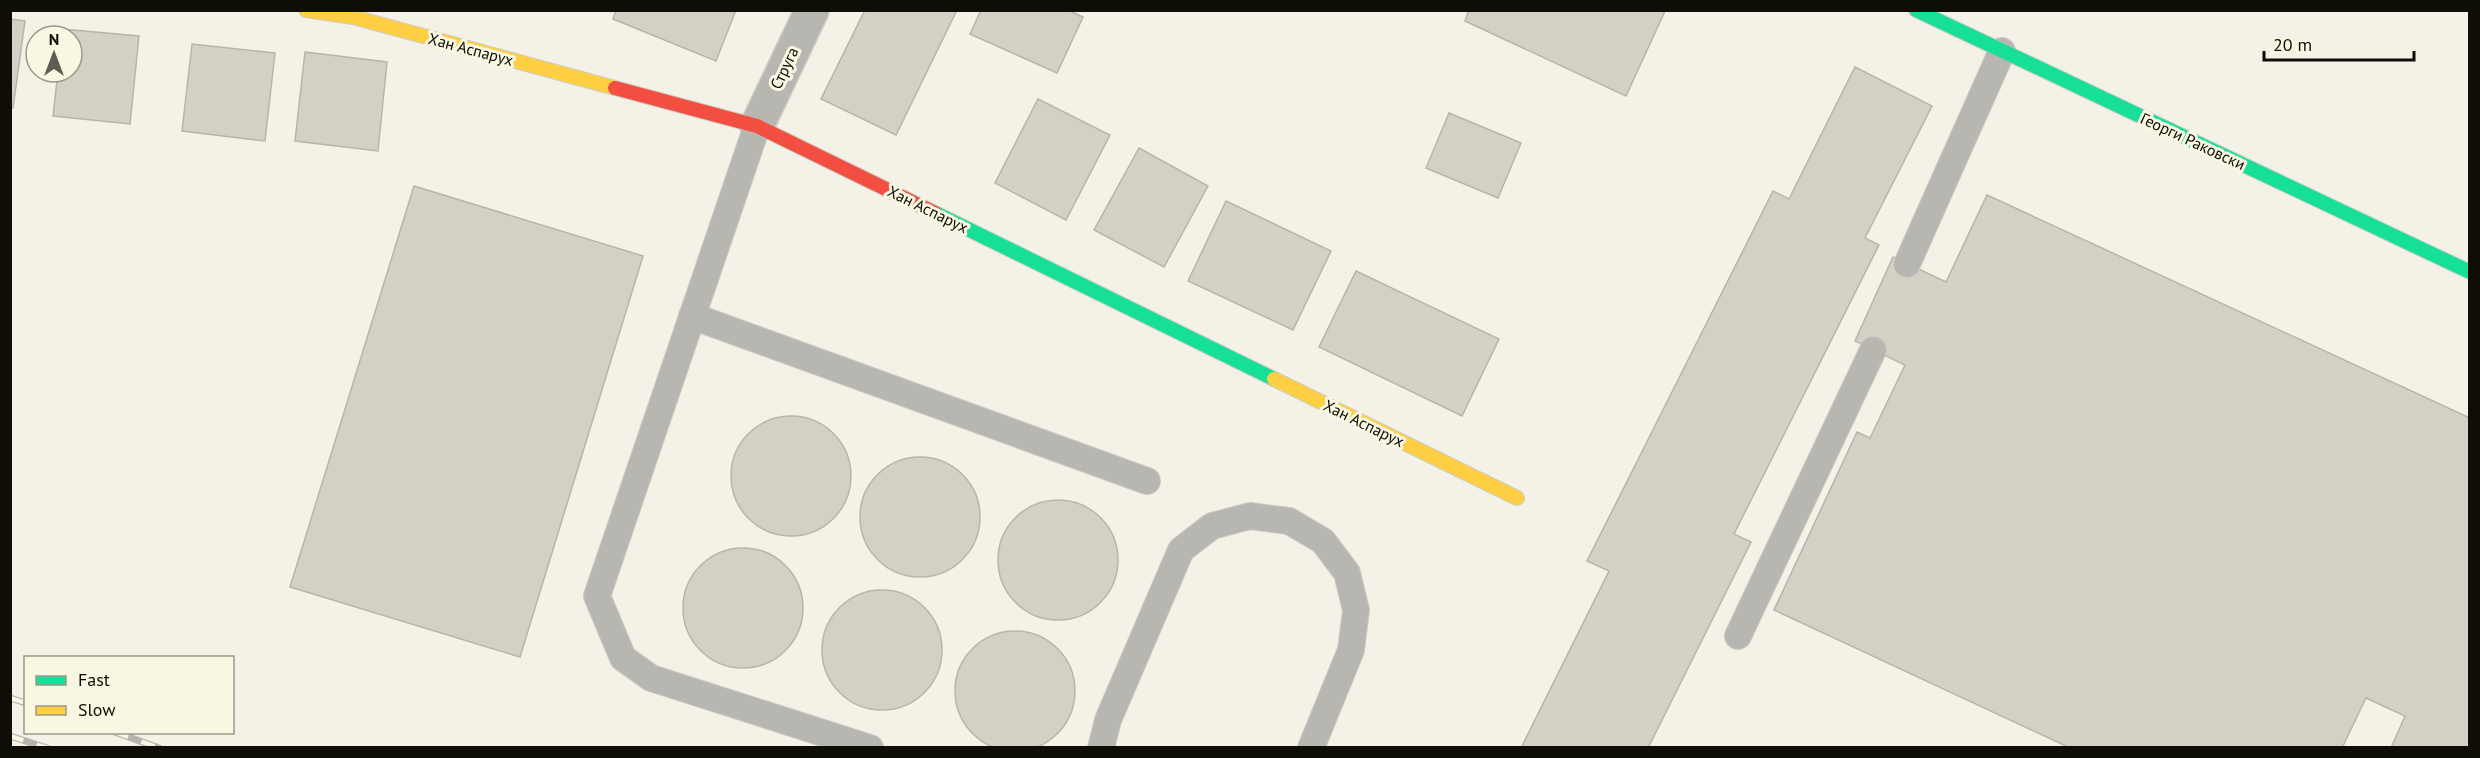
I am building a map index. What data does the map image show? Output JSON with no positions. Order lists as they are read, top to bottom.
{
  "streets": {
    "street": ["Хан Аспарух", "Струга", "Георги Раковски"]
  },
  "crossings": [
    ["Хан Аспарух", "Струга"]
  ],
  "legend": ["Fast", "Slow"],
  "scale_bar": "20 m",
  "north": "top"
}
